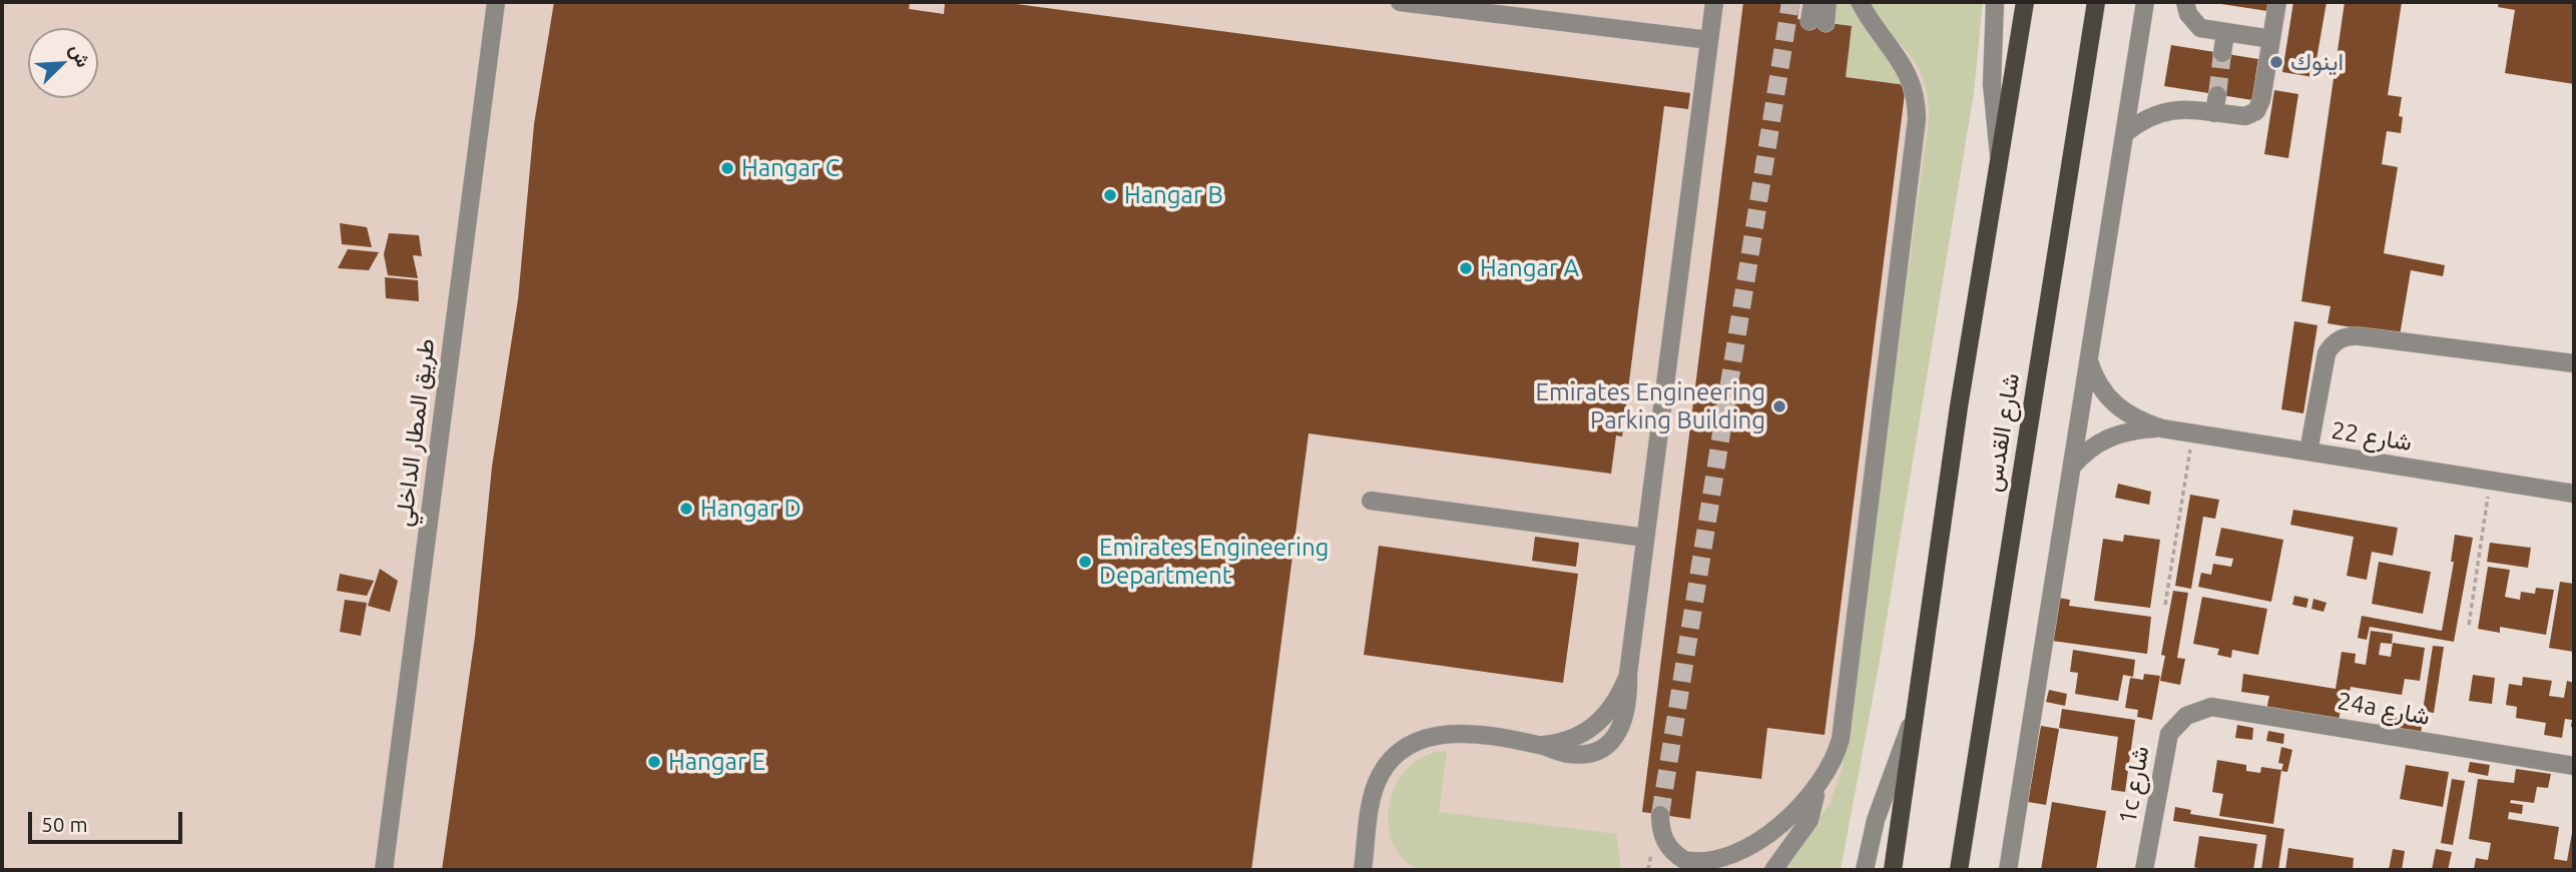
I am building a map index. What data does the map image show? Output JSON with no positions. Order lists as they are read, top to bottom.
{
  "streets": {
    "main road": ["شارع القدس"],
    "street": [
      "طريق المطار الداخلي",
      "شارع 22",
      "24a شارع",
      "1c شارع"
    ]
  },
  "crossings": [
    ["24a شارع", "1c شارع"]
  ],
  "places": [
    "اينوك",
    "Hangar C",
    "Hangar B",
    "Hangar A",
    "Emirates Engineering Parking Building",
    "Hangar D",
    "Emirates Engineering Department",
    "Hangar E"
  ],
  "scale_bar": "50 m",
  "north": "top right"
}
